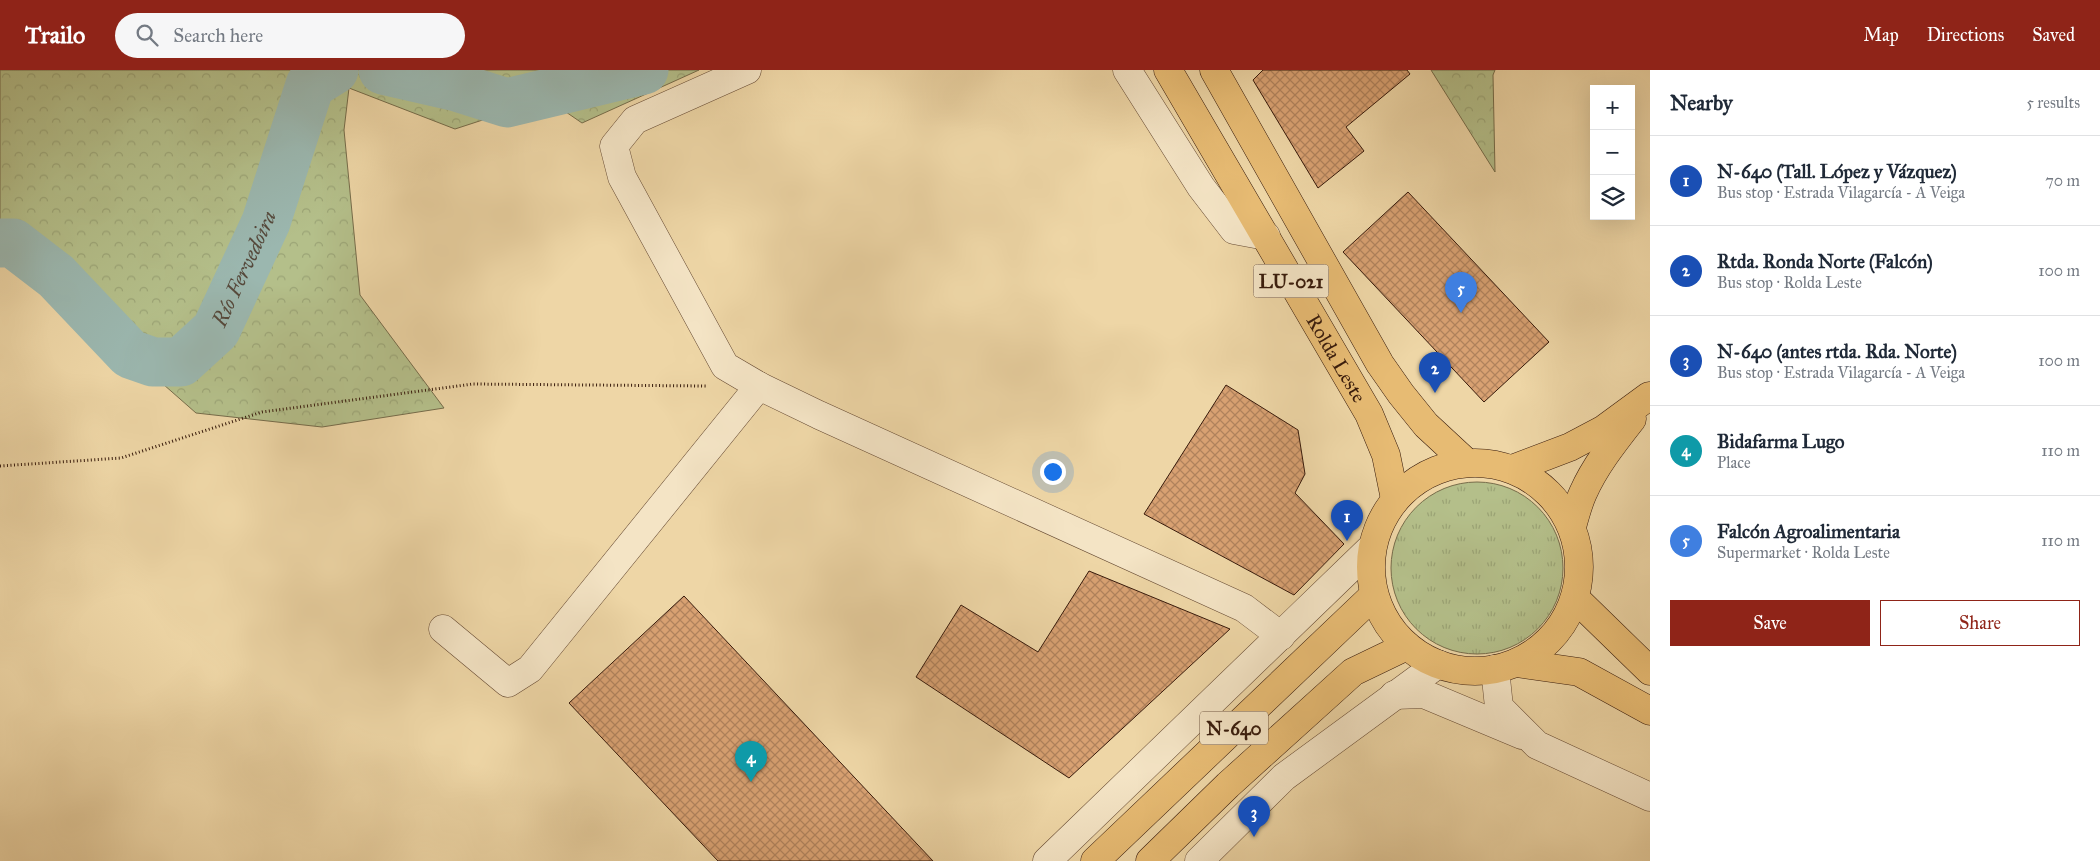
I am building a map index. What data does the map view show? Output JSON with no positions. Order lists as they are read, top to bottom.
{
  "streets": {
    "main road": ["LU-021", "Rolda Leste", "N-640"]
  },
  "water": ["Río Fervedoira"],
  "page": {
    "header": "Trailo",
    "search": "Search here",
    "nav": ["Map", "Directions", "Saved"],
    "heading": ["Nearby", "5 results"],
    "map_buttons": ["+", "−"],
    "list": [
      {
        "mark": "1",
        "name": "N-640 (Tall. López y Vázquez)",
        "note": "Bus stop · Estrada Vilagarcía - A Veiga",
        "value": "70 m"
      },
      {
        "mark": "2",
        "name": "Rtda. Ronda Norte (Falcón)",
        "note": "Bus stop · Rolda Leste",
        "value": "100 m"
      },
      {
        "mark": "3",
        "name": "N-640 (antes rtda. Rda. Norte)",
        "note": "Bus stop · Estrada Vilagarcía - A Veiga",
        "value": "100 m"
      },
      {
        "mark": "4",
        "name": "Bidafarma Lugo",
        "note": "Place",
        "value": "110 m"
      },
      {
        "mark": "5",
        "name": "Falcón Agroalimentaria",
        "note": "Supermarket · Rolda Leste",
        "value": "110 m"
      }
    ],
    "pins": [
      "5",
      "2",
      "1",
      "4",
      "3"
    ],
    "buttons": ["Save", "Share"]
  }
}
